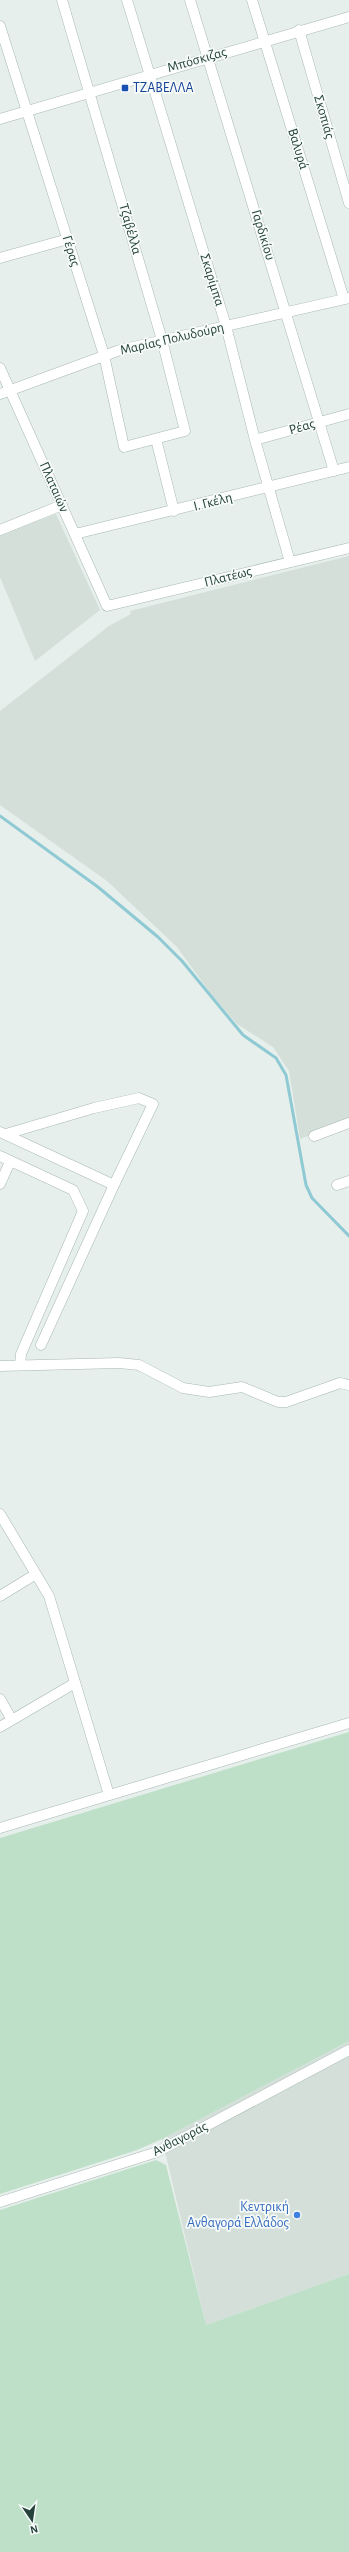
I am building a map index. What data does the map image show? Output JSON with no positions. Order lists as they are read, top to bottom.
{
  "streets": {
    "street": [
      "Μπόσκιζας",
      "Σκοπιάς",
      "Βαλυρά",
      "Τζαβέλλα",
      "Γαρδικίου",
      "Γέρας",
      "Σκαρίμπα",
      "Μαρίας Πολυδούρη",
      "Ρέας",
      "Πλαταιών",
      "Ι. Γκέλη",
      "Πλατέως",
      "Ανθαγοράς"
    ]
  },
  "crossings": [
    ["Μπόσκιζας", "Σκοπιάς"],
    ["Μπόσκιζας", "Βαλυρά"],
    ["Μπόσκιζας", "Τζαβέλλα"],
    ["Μπόσκιζας", "Γαρδικίου"],
    ["Μπόσκιζας", "Γέρας"],
    ["Μπόσκιζας", "Σκαρίμπα"],
    ["Βαλυρά", "Μαρίας Πολυδούρη"],
    ["Τζαβέλλα", "Γέρας"],
    ["Τζαβέλλα", "Μαρίας Πολυδούρη"],
    ["Γαρδικίου", "Μαρίας Πολυδούρη"],
    ["Γαρδικίου", "Ρέας"],
    ["Γαρδικίου", "Ι. Γκέλη"],
    ["Γέρας", "Μαρίας Πολυδούρη"],
    ["Σκαρίμπα", "Μαρίας Πολυδούρη"],
    ["Σκαρίμπα", "Ρέας"],
    ["Σκαρίμπα", "Ι. Γκέλη"],
    ["Σκαρίμπα", "Πλατέως"],
    ["Μαρίας Πολυδούρη", "Πλαταιών"],
    ["Πλαταιών", "Ι. Γκέλη"],
    ["Πλαταιών", "Πλατέως"]
  ],
  "places": {
    "transit": ["ΤΖΑΒΕΛΛΑ"],
    "other": ["Κεντρική Ανθαγορά Ελλάδος"]
  },
  "north": "bottom"
}
